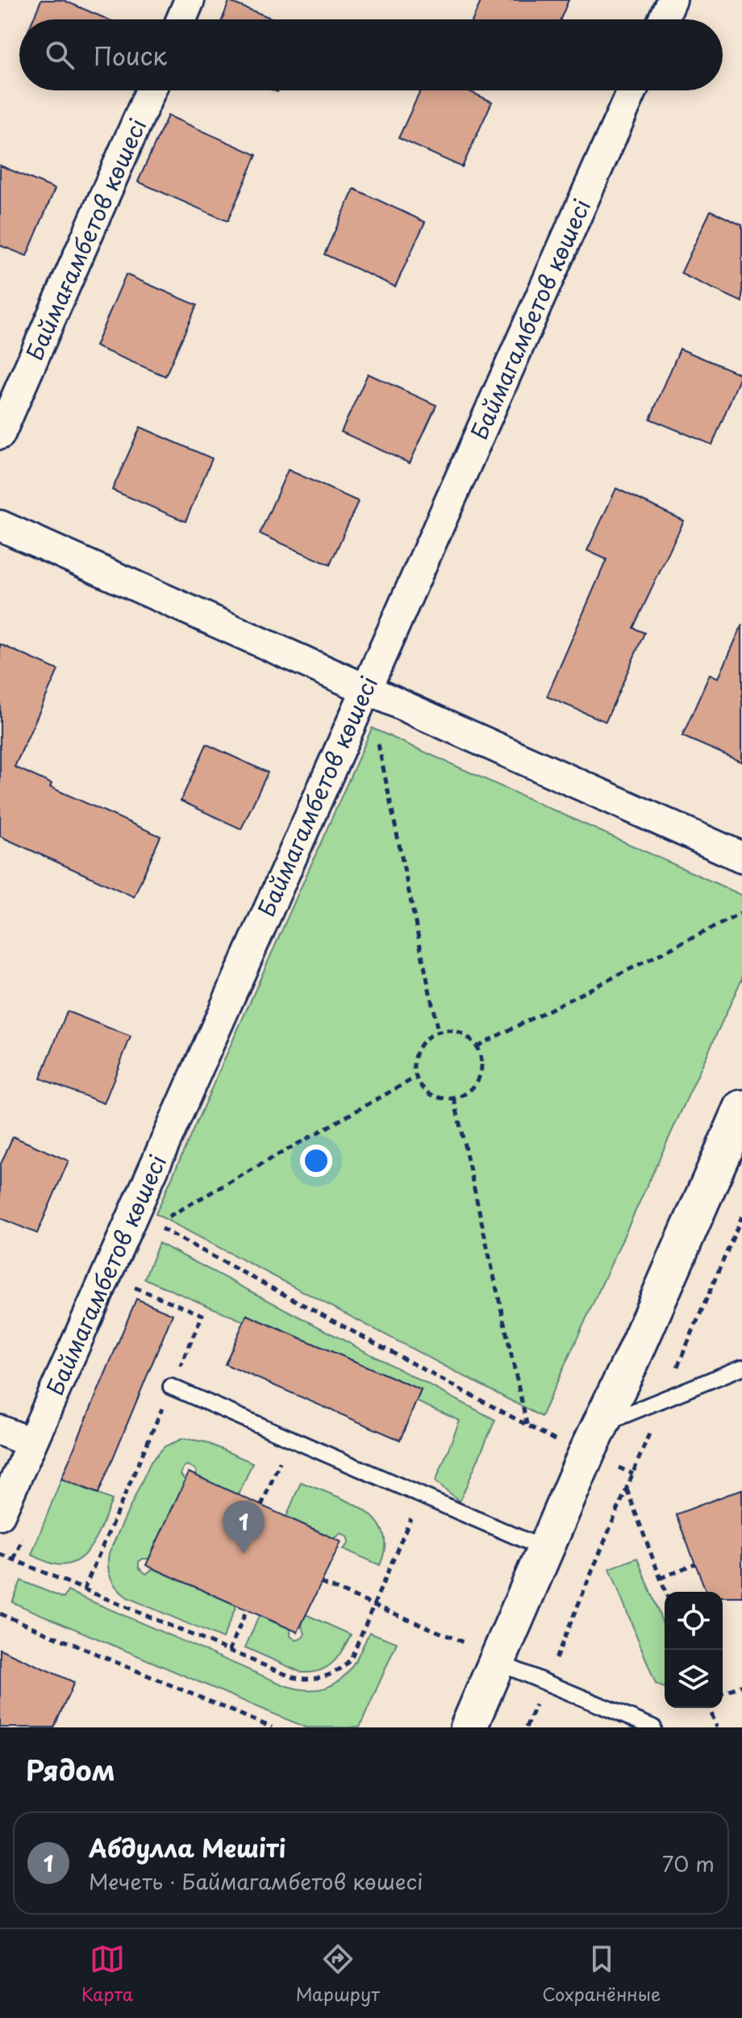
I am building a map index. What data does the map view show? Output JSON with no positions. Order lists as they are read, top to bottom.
{
  "streets": {
    "street": ["Баймағамбетов көшесі", "Баймагамбетов көшесі"]
  },
  "page": {
    "search": "Поиск",
    "pins": "1",
    "heading": "Рядом",
    "list": [
      {
        "mark": "1",
        "name": "Абдулла Мешіті",
        "note": "Мечеть · Баймагамбетов көшесі",
        "value": "70 m"
      }
    ],
    "nav": ["Карта", "Маршрут", "Сохранённые"]
  }
}
